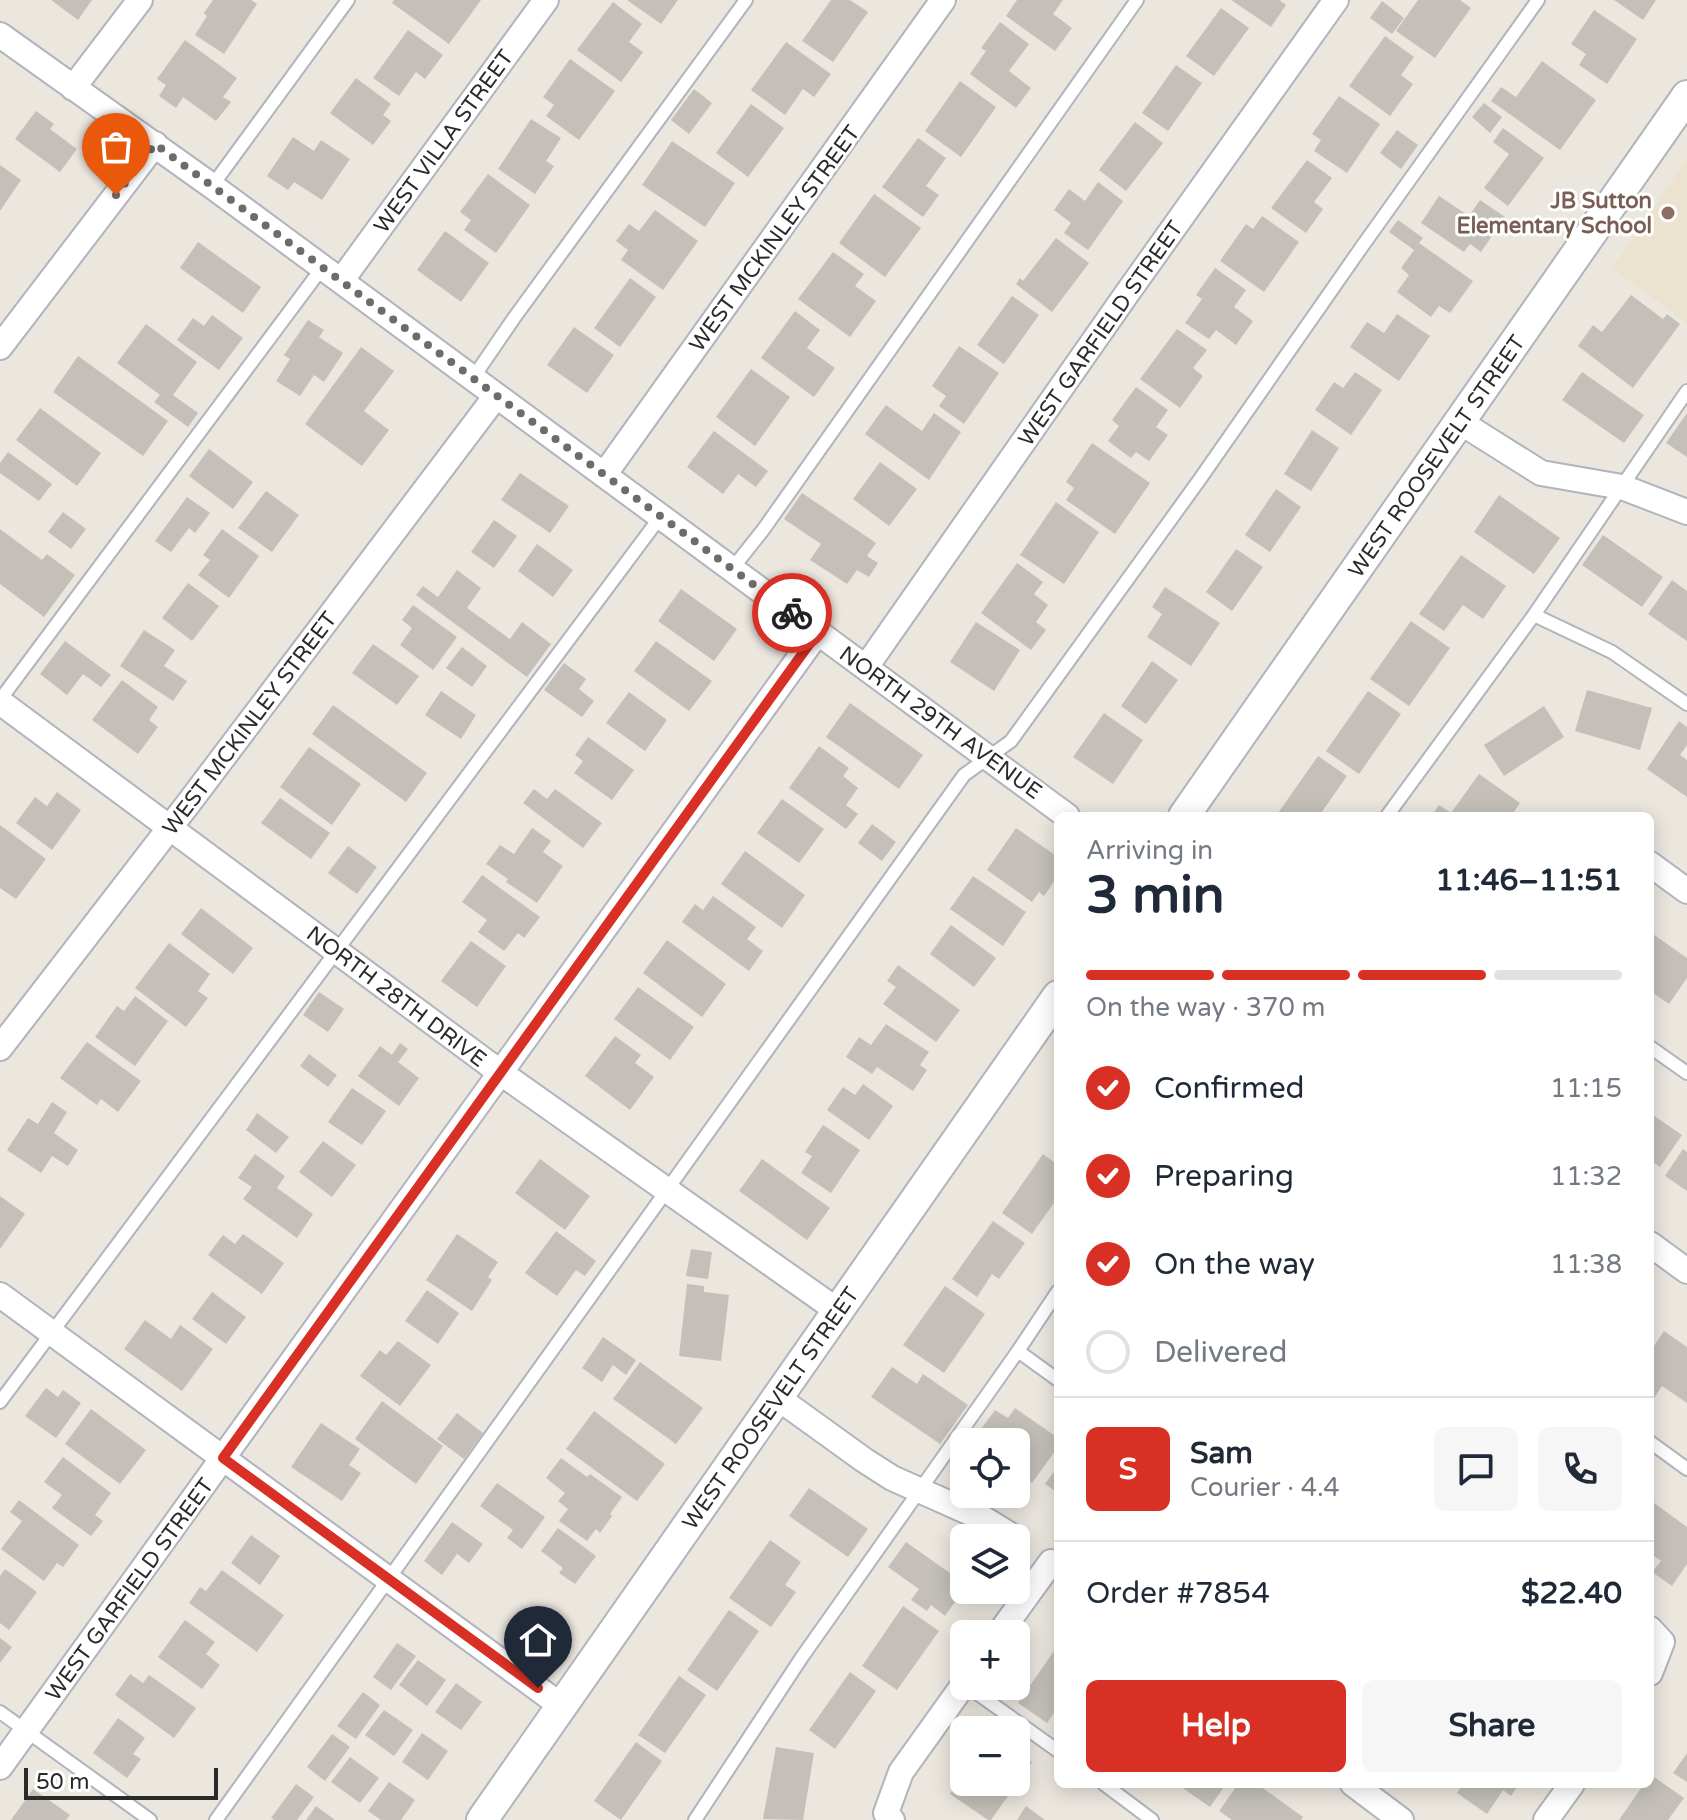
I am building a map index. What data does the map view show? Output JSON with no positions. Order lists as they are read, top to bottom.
{
  "streets": {
    "street": [
      "WEST VILLA STREET",
      "WEST MCKINLEY STREET",
      "WEST GARFIELD STREET",
      "WEST ROOSEVELT STREET",
      "NORTH 29TH AVENUE",
      "NORTH 28TH DRIVE"
    ]
  },
  "crossings": [
    ["WEST VILLA STREET", "NORTH 29TH AVENUE"],
    ["WEST MCKINLEY STREET", "NORTH 29TH AVENUE"],
    ["WEST MCKINLEY STREET", "NORTH 28TH DRIVE"],
    ["WEST GARFIELD STREET", "NORTH 29TH AVENUE"],
    ["WEST GARFIELD STREET", "NORTH 28TH DRIVE"],
    ["WEST ROOSEVELT STREET", "NORTH 28TH DRIVE"]
  ],
  "places": ["JB Sutton Elementary School"],
  "scale_bar": "50 m",
  "page": {
    "heading": ["3 min", "Arriving in", "11:46–11:51"],
    "panel": [
      "Sam",
      "Courier · 4.4",
      "Order #7854",
      "$22.40"
    ],
    "bar": "On the way · 370 m",
    "list": [
      ["Confirmed", "11:15"],
      ["Preparing", "11:32"],
      ["On the way", "11:38"],
      "Delivered"
    ],
    "round": "S",
    "map_buttons": ["+", "−"],
    "buttons": ["Help", "Share"],
    "scale": "50 m"
  }
}
